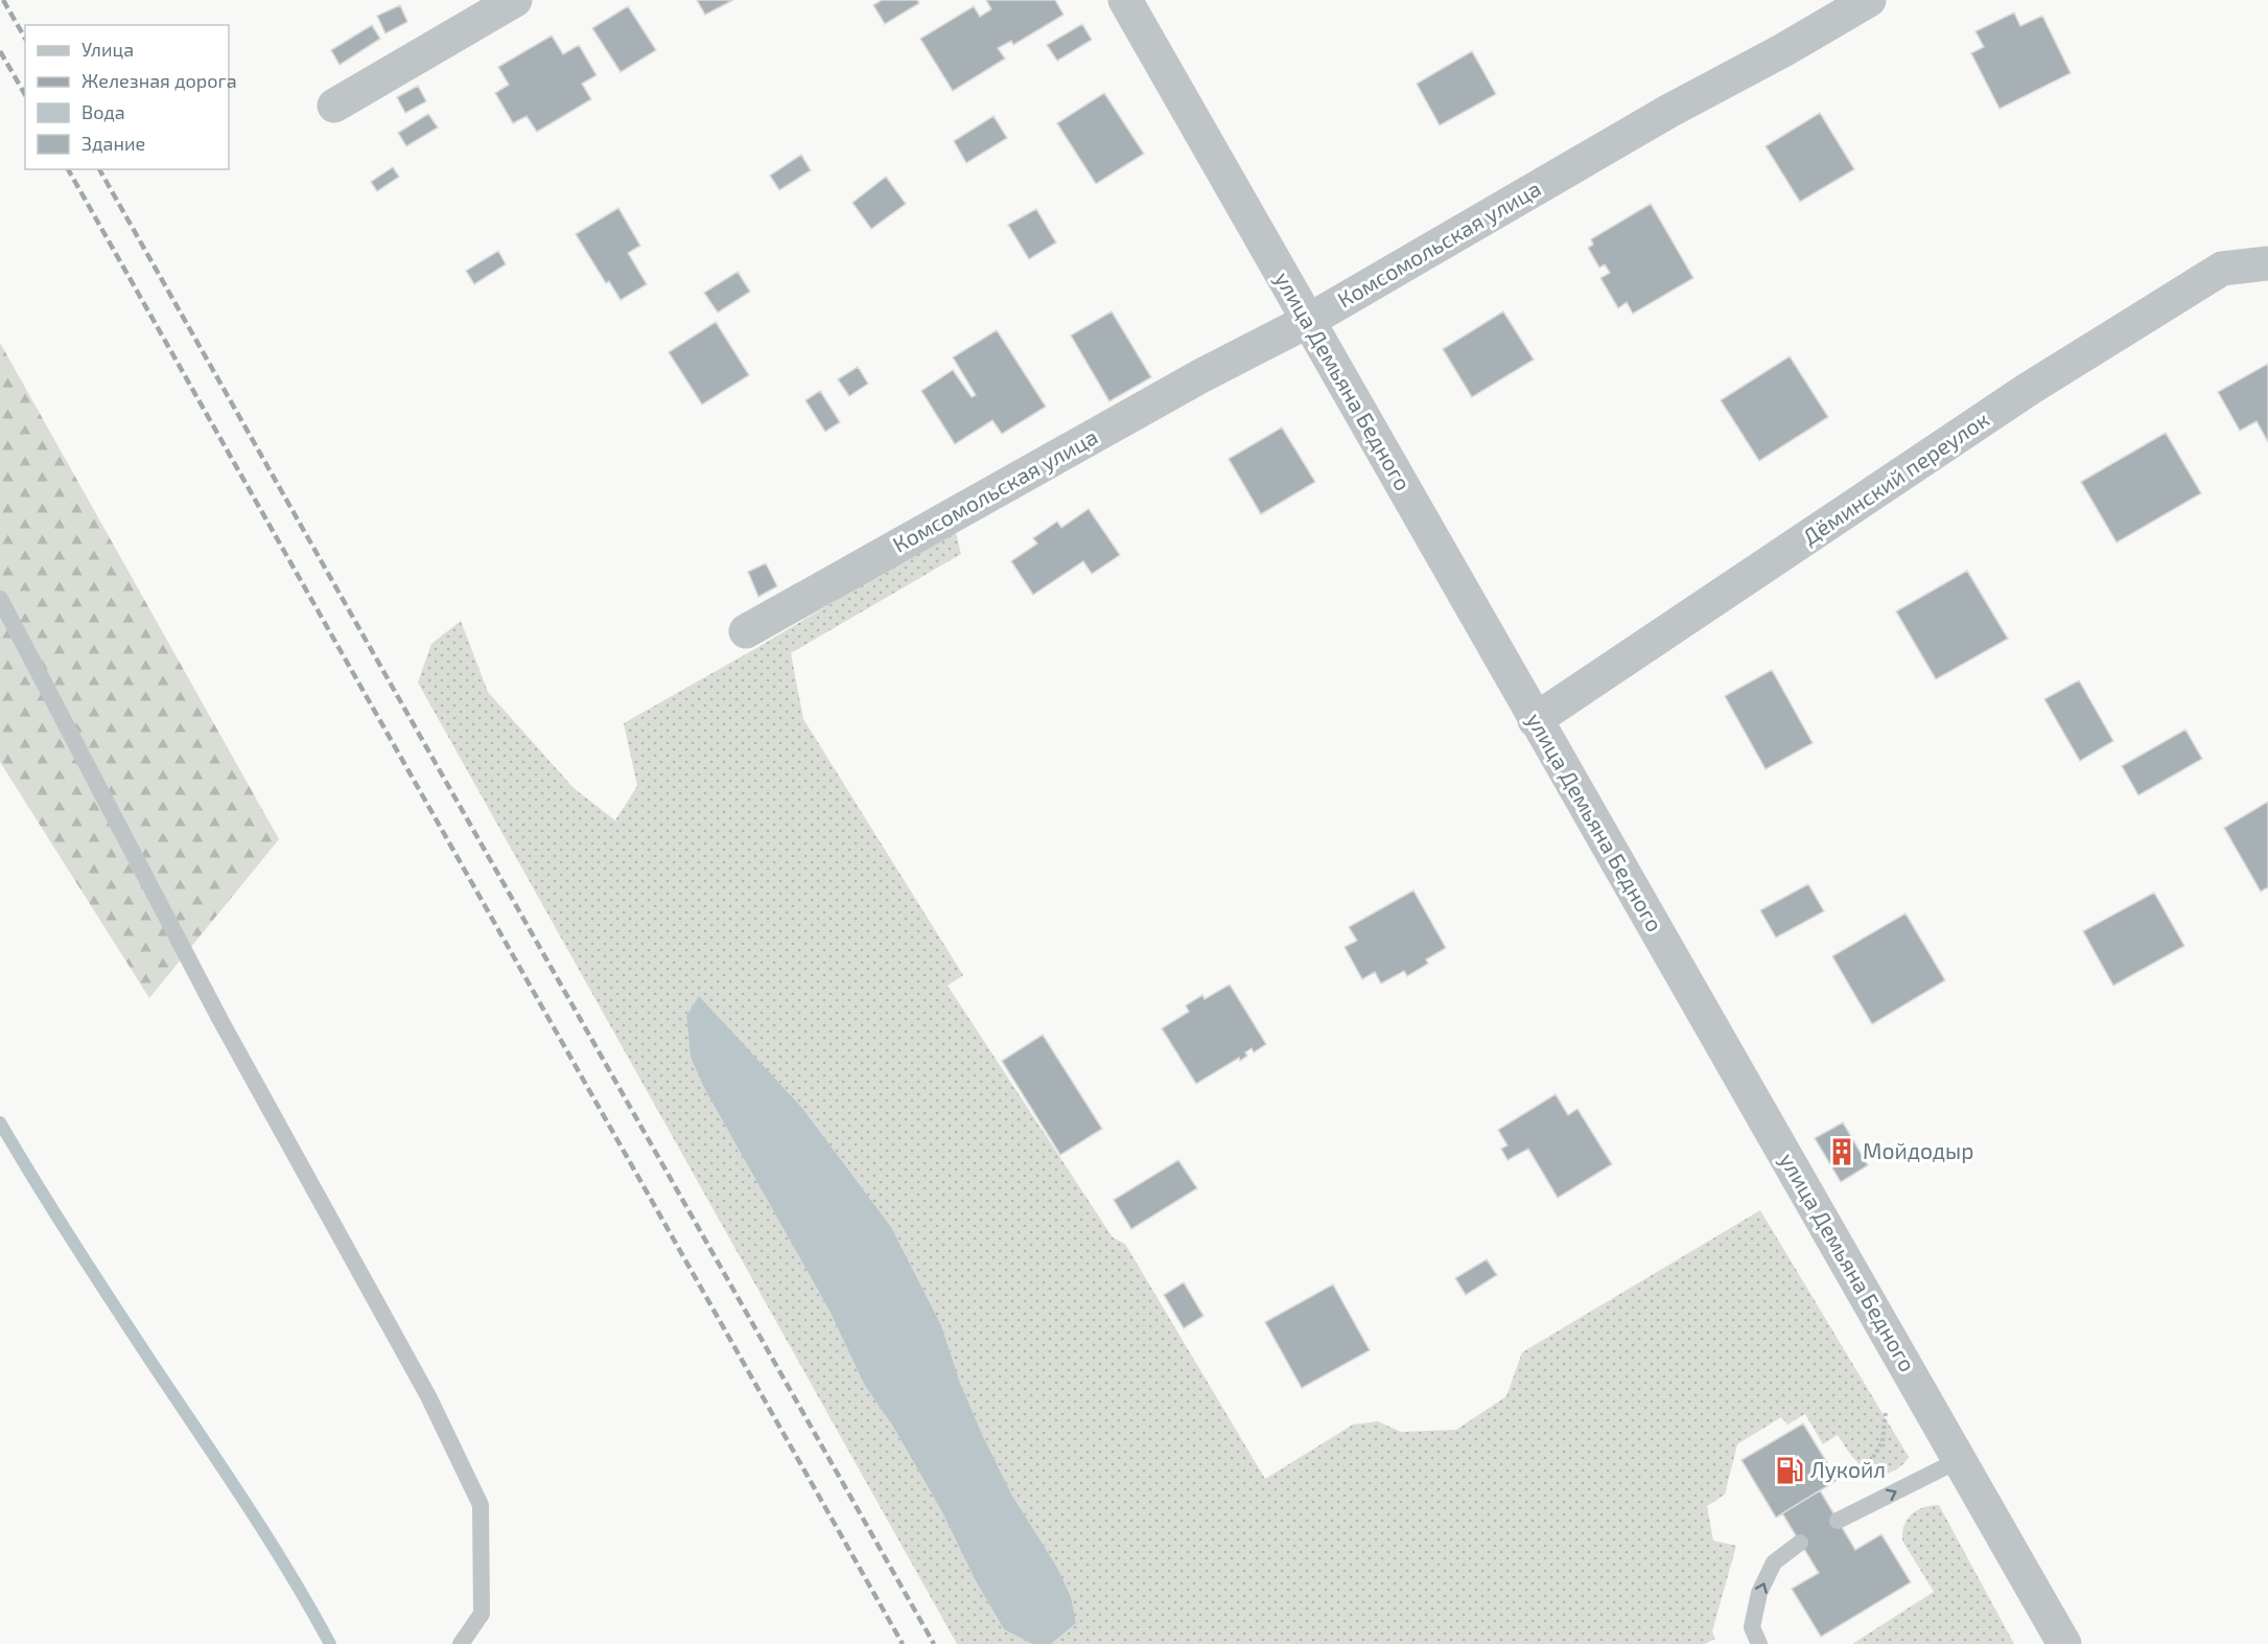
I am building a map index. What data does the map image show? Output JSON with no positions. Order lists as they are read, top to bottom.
{
  "streets": {
    "street": ["Комсомольская улица", "улица Демьяна Бедного", "Дёминский переулок"]
  },
  "crossings": [
    ["Комсомольская улица", "улица Демьяна Бедного"],
    ["улица Демьяна Бедного", "Дёминский переулок"]
  ],
  "places": {
    "building": ["Мойдодыр"],
    "fuel station": ["Лукойл"]
  },
  "legend": [
    "Улица",
    "Железная дорога",
    "Вода",
    "Здание"
  ]
}
